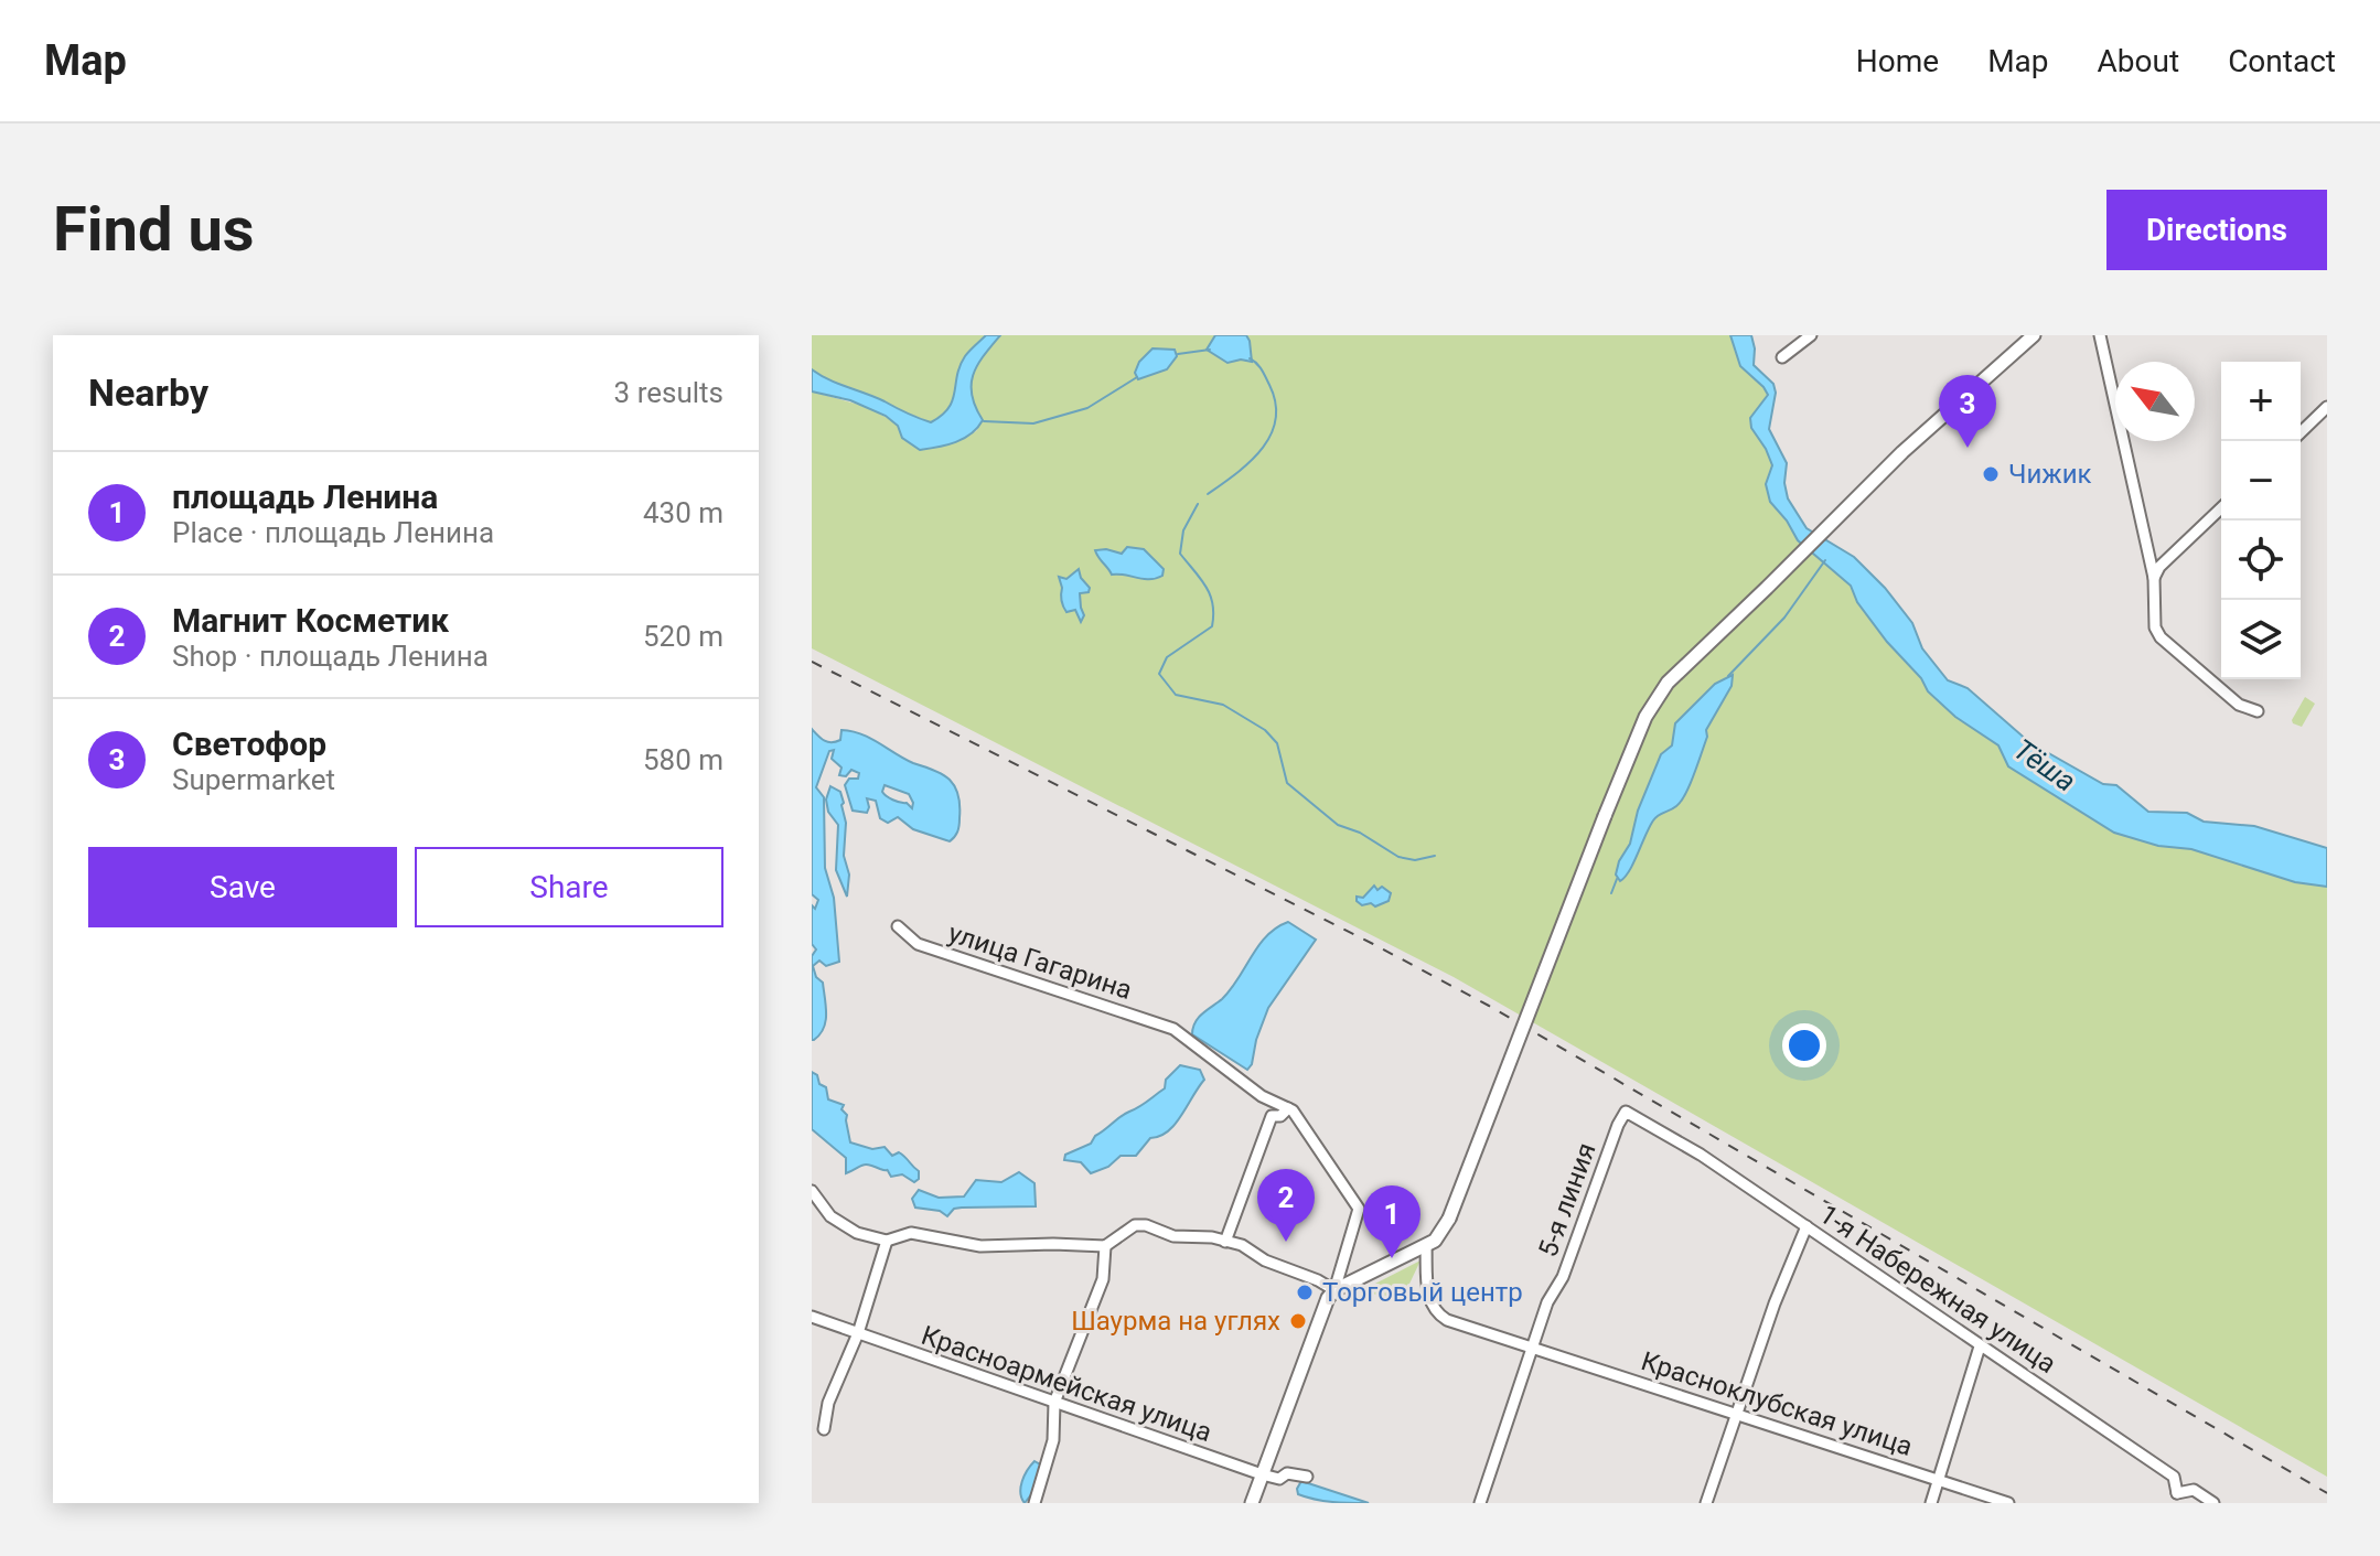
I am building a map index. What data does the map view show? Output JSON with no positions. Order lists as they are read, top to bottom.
{
  "streets": {
    "street": [
      "улица Гагарина",
      "5-я линия",
      "1-я Набережная улица",
      "Красноармейская улица",
      "Красноклубская улица"
    ]
  },
  "crossings": [
    ["5-я линия", "1-я Набережная улица"],
    ["5-я линия", "Красноклубская улица"]
  ],
  "water": ["Тёша"],
  "places": ["Чижик", "Торговый центр", "Шаурма на углях"],
  "north": "top left",
  "page": {
    "header": "Map",
    "nav": [
      "Home",
      "Map",
      "About",
      "Contact"
    ],
    "buttons": [
      "Directions",
      ["Save", "Share"]
    ],
    "title": "Find us",
    "heading": ["Nearby", "3 results"],
    "map_buttons": ["+", "−"],
    "pins": ["3", "2", "1"],
    "list": [
      {
        "mark": "1",
        "name": "площадь Ленина",
        "note": "Place · площадь Ленина",
        "value": "430 m"
      },
      {
        "mark": "2",
        "name": "Магнит Косметик",
        "note": "Shop · площадь Ленина",
        "value": "520 m"
      },
      {
        "mark": "3",
        "name": "Светофор",
        "note": "Supermarket",
        "value": "580 m"
      }
    ]
  }
}
